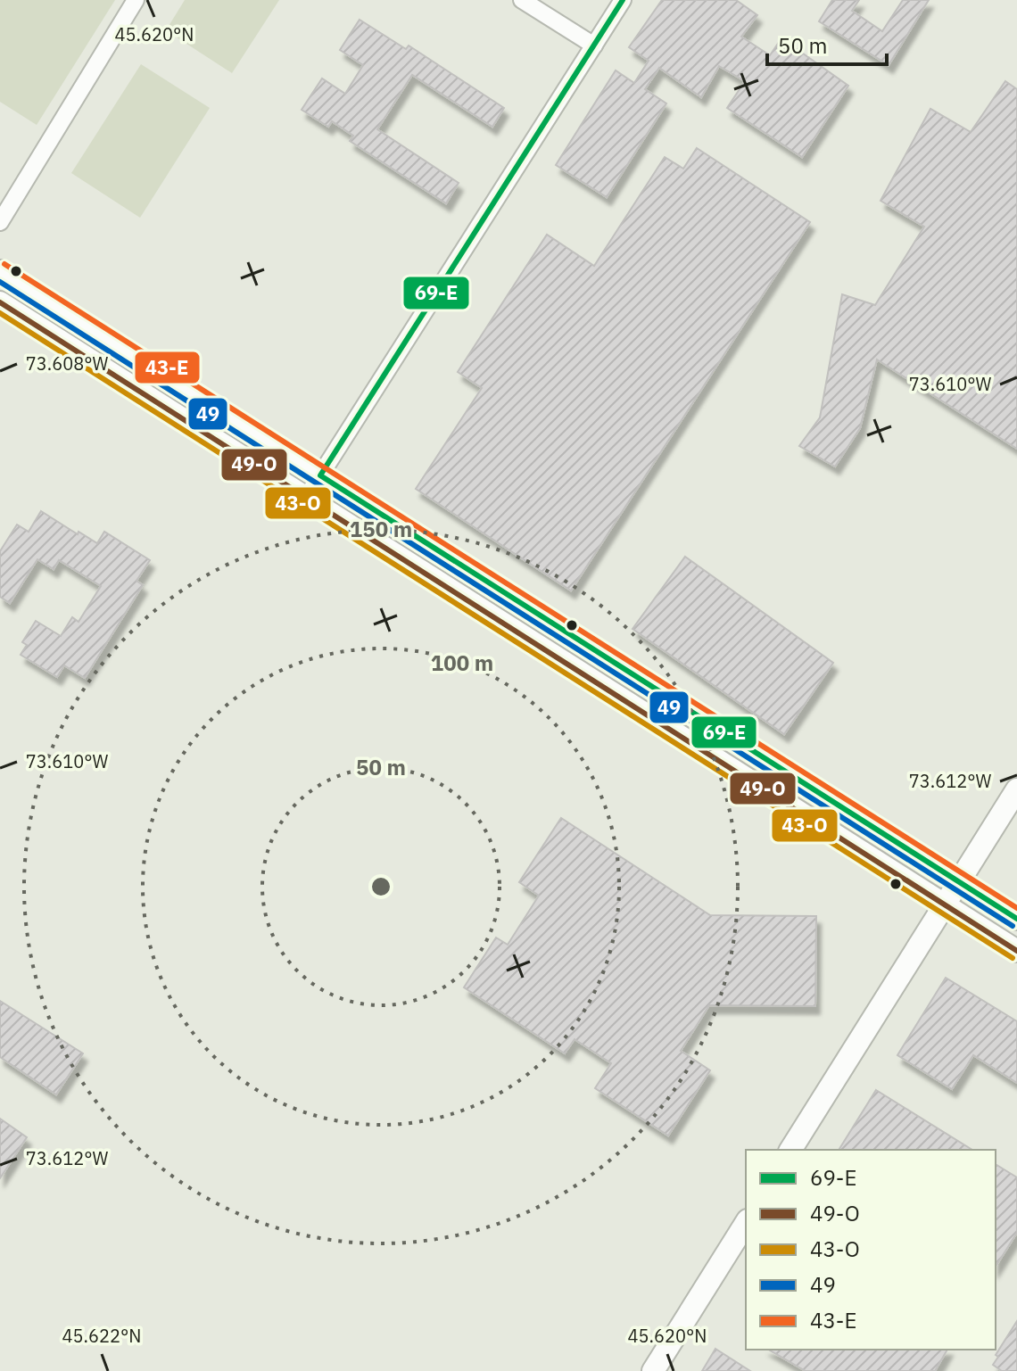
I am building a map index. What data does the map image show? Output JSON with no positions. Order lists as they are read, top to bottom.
{
  "lines": [
    "transit line 69-E",
    "transit line 43-E",
    "transit line 49",
    "transit line 49-O",
    "transit line 43-O"
  ],
  "legend": [
    "69-E",
    "49-O",
    "43-O",
    "49",
    "43-E"
  ],
  "scale_bar": "50 m",
  "coordinates": [
    "45.620°N",
    "73.608°W",
    "73.610°W",
    "73.612°W",
    "45.622°N"
  ],
  "rings": ["150 m", "100 m", "50 m"]
}
